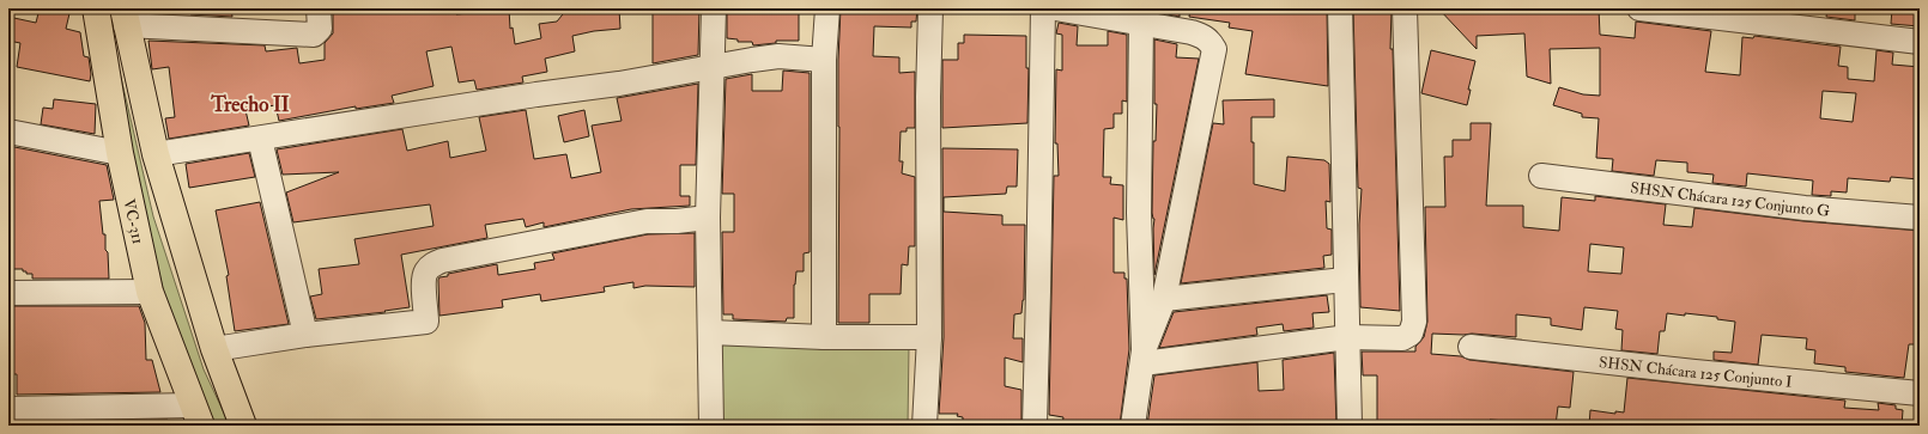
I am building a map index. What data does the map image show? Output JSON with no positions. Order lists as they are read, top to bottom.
{
  "streets": {
    "main road": ["VC-311"],
    "street": ["SHSN Chácara 125 Conjunto G", "SHSN Chácara 125 Conjunto I"]
  },
  "districts": ["Trecho II"]
}
